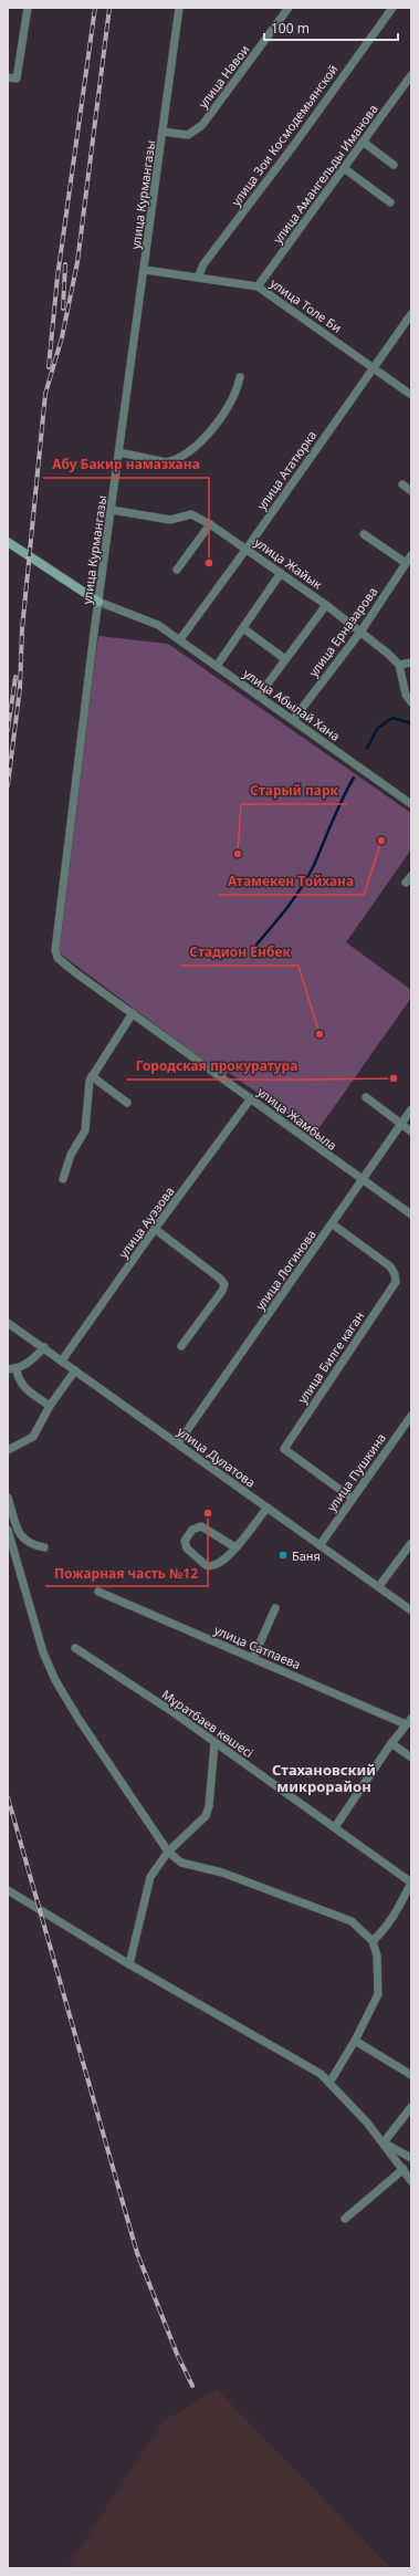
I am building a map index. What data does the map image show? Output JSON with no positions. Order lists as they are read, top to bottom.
{
  "streets": {
    "street": [
      "улица Навои",
      "улица Зои Космодемьянской",
      "улица Амангельды Иманова",
      "улица Курмангазы",
      "улица Толе Би",
      "улица Ататюрка",
      "улица Жайык",
      "улица Ерназарова",
      "улица Абылай Хана",
      "улица Жамбыла",
      "улица Ауэзова",
      "улица Логинова",
      "улица Билге каган",
      "улица Дулатова",
      "улица Пушкина",
      "улица Сатпаева",
      "Мұратбаев көшесі"
    ]
  },
  "crossings": [
    ["улица Навои", "улица Курмангазы"],
    ["улица Зои Космодемьянской", "улица Толе Би"],
    ["улица Амангельды Иманова", "улица Толе Би"],
    ["улица Курмангазы", "улица Толе Би"],
    ["улица Курмангазы", "улица Жайык"],
    ["улица Курмангазы", "улица Абылай Хана"],
    ["улица Курмангазы", "улица Жамбыла"],
    ["улица Толе Би", "улица Ататюрка"],
    ["улица Ататюрка", "улица Жайык"],
    ["улица Ататюрка", "улица Абылай Хана"],
    ["улица Жайык", "улица Ерназарова"],
    ["улица Ерназарова", "улица Абылай Хана"],
    ["улица Жамбыла", "улица Ауэзова"],
    ["улица Жамбыла", "улица Логинова"],
    ["улица Ауэзова", "улица Дулатова"],
    ["улица Логинова", "улица Билге каган"],
    ["улица Логинова", "улица Дулатова"],
    ["улица Билге каган", "улица Пушкина"],
    ["улица Дулатова", "улица Пушкина"]
  ],
  "districts": ["Стахановский микрорайон"],
  "places": [
    "Абу Бакир намазхана",
    "Атамекен Тойхана",
    "Старый парк",
    "Стадион Енбек",
    "Городская прокуратура",
    "Пожарная часть №12",
    "Баня"
  ],
  "scale_bar": "100 m"
}
